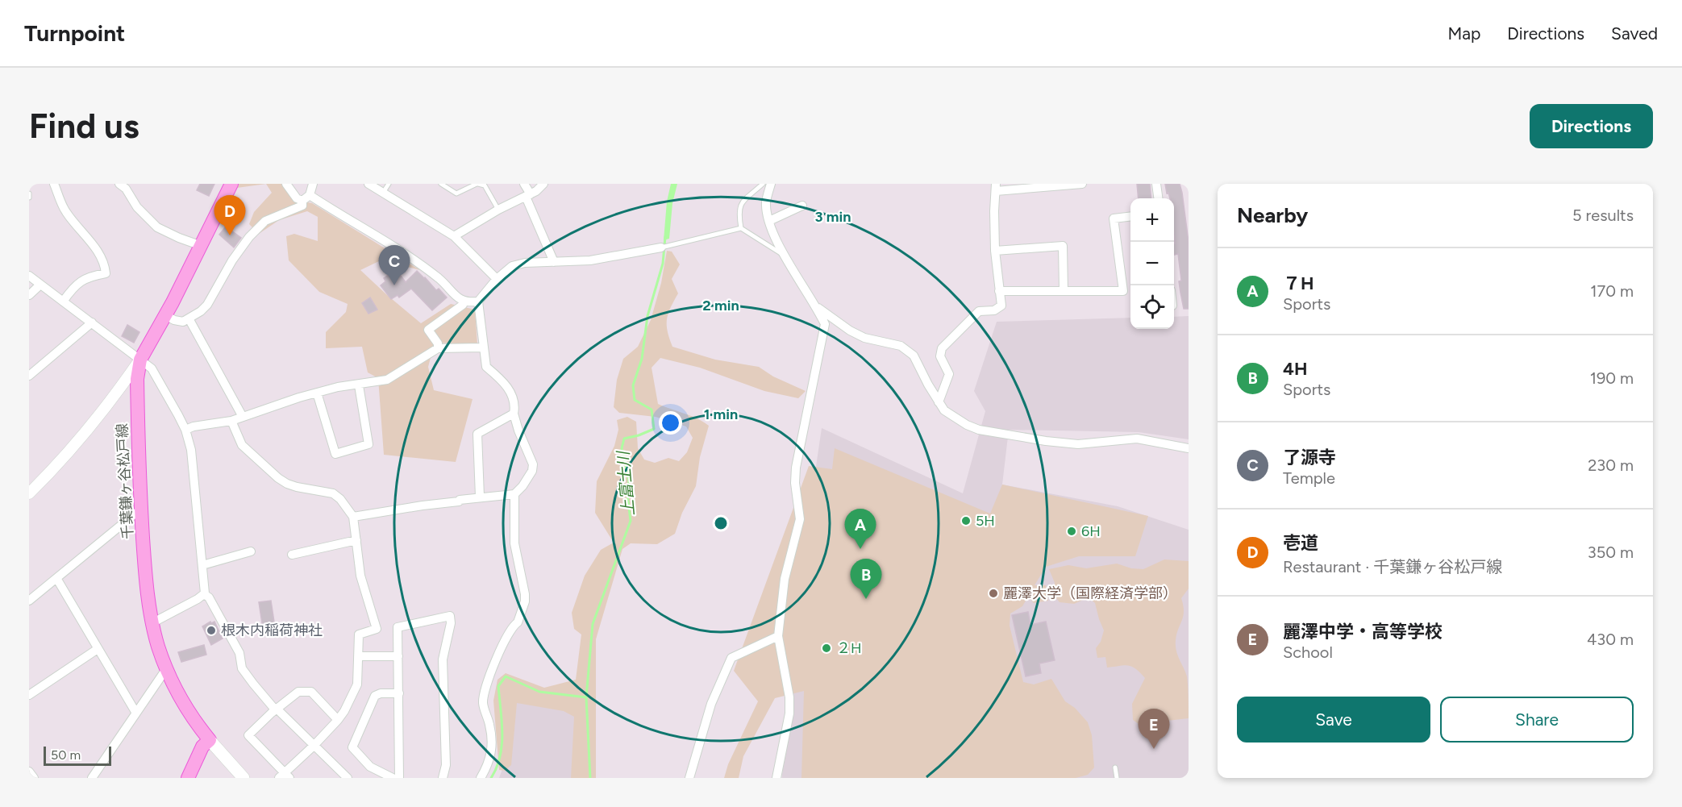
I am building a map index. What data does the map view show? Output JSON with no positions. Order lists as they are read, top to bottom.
{
  "streets": {
    "main road": ["千葉鎌ヶ谷松戸線"]
  },
  "water": ["上富士川"],
  "places": [
    "5H",
    "6H",
    "麗澤大学（国際経済学部）",
    "根木内稲荷神社",
    "２H"
  ],
  "scale_bar": "50 m",
  "page": {
    "header": "Turnpoint",
    "nav": ["Map", "Directions", "Saved"],
    "buttons": [
      "Directions",
      ["Save", "Share"]
    ],
    "title": "Find us",
    "heading": ["Nearby", "5 results"],
    "pins": [
      "D",
      "C",
      "A",
      "B",
      "E"
    ],
    "map_buttons": ["+", "−"],
    "list": [
      {
        "mark": "A",
        "name": "７H",
        "note": "Sports",
        "value": "170 m"
      },
      {
        "mark": "B",
        "name": "4H",
        "note": "Sports",
        "value": "190 m"
      },
      {
        "mark": "C",
        "name": "了源寺",
        "note": "Temple",
        "value": "230 m"
      },
      {
        "mark": "D",
        "name": "壱道",
        "note": "Restaurant · 千葉鎌ヶ谷松戸線",
        "value": "350 m"
      },
      {
        "mark": "E",
        "name": "麗澤中学・高等学校",
        "note": "School",
        "value": "430 m"
      }
    ],
    "scale": "50 m"
  },
  "rings": ["3 min", "2 min", "1 min"]
}
